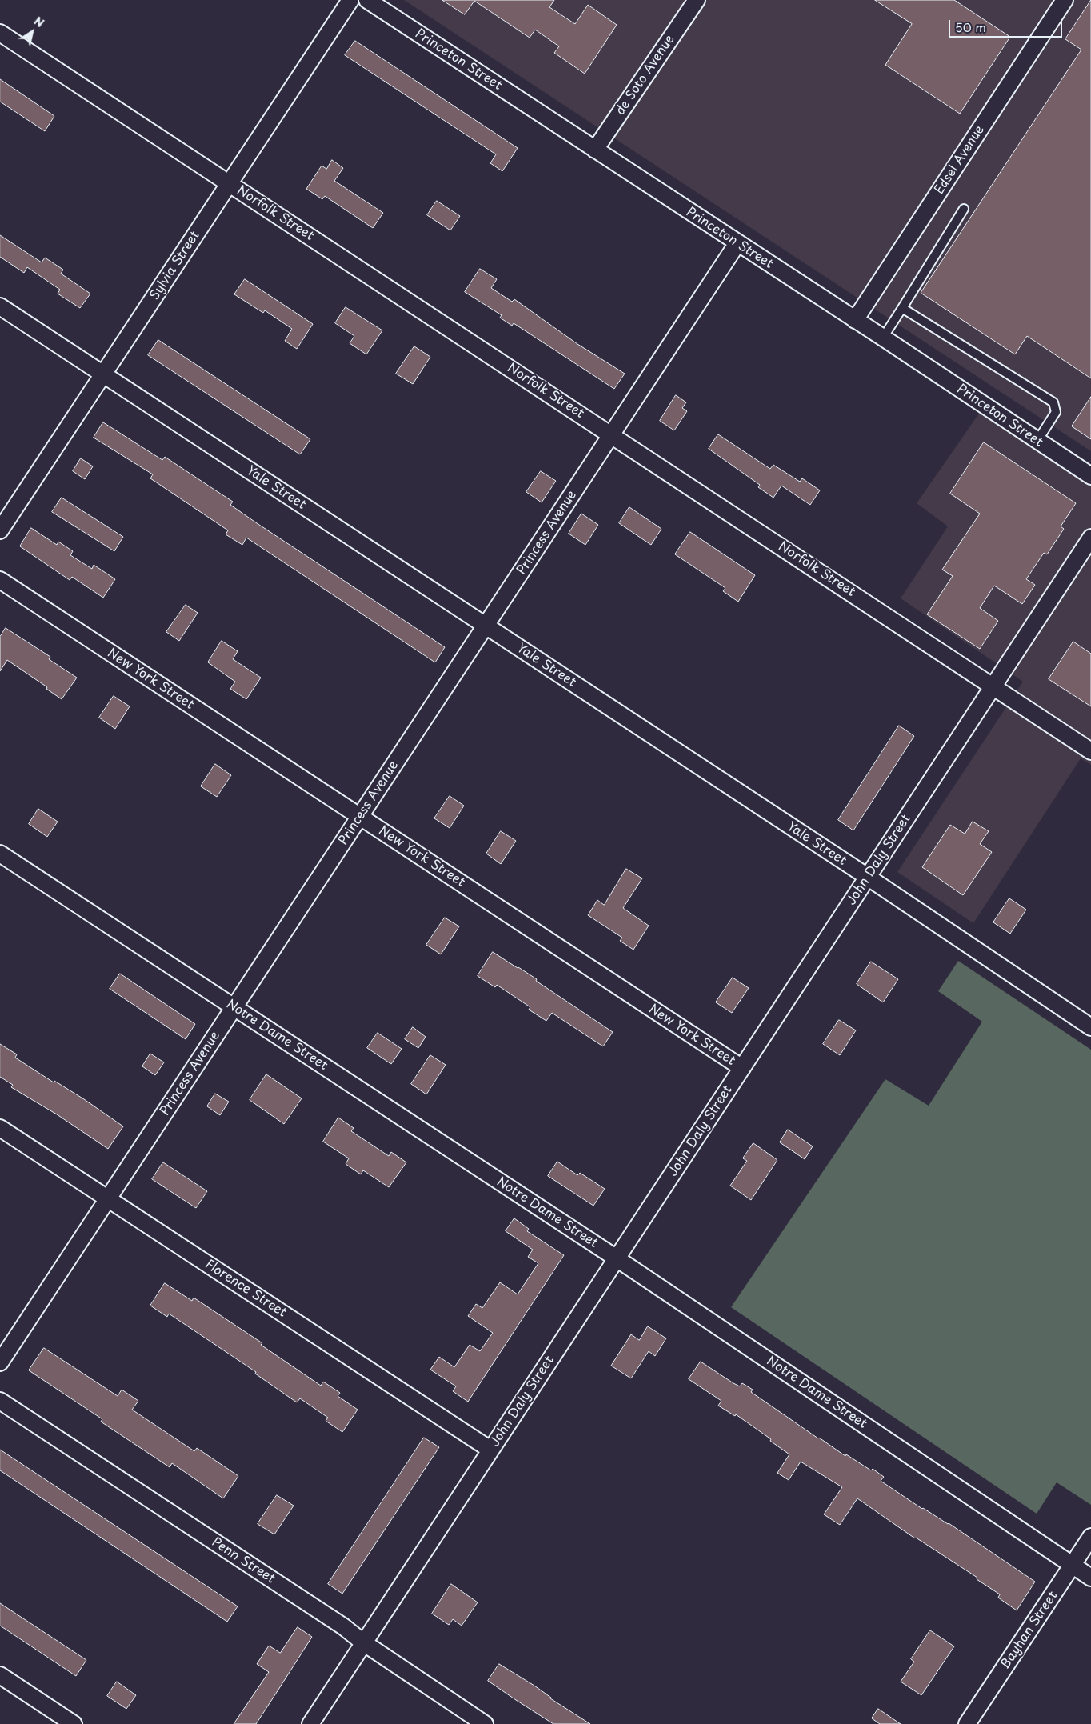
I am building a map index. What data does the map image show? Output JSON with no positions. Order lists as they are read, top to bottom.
{
  "streets": {
    "street": [
      "Princeton Street",
      "de Soto Avenue",
      "Edsel Avenue",
      "Norfolk Street",
      "Sylvia Street",
      "Yale Street",
      "Princess Avenue",
      "New York Street",
      "John Daly Street",
      "Notre Dame Street",
      "Florence Street",
      "Penn Street",
      "Bayhan Street"
    ]
  },
  "crossings": [
    ["Princeton Street", "de Soto Avenue"],
    ["Princeton Street", "Edsel Avenue"],
    ["Princeton Street", "Princess Avenue"],
    ["Norfolk Street", "Sylvia Street"],
    ["Norfolk Street", "Princess Avenue"],
    ["Norfolk Street", "John Daly Street"],
    ["Sylvia Street", "Yale Street"],
    ["Yale Street", "Princess Avenue"],
    ["Yale Street", "John Daly Street"],
    ["Princess Avenue", "New York Street"],
    ["Princess Avenue", "Notre Dame Street"],
    ["Princess Avenue", "Florence Street"],
    ["New York Street", "John Daly Street"],
    ["John Daly Street", "Notre Dame Street"],
    ["John Daly Street", "Florence Street"],
    ["John Daly Street", "Penn Street"],
    ["Notre Dame Street", "Bayhan Street"]
  ],
  "scale_bar": "50 m",
  "north": "top right"
}
